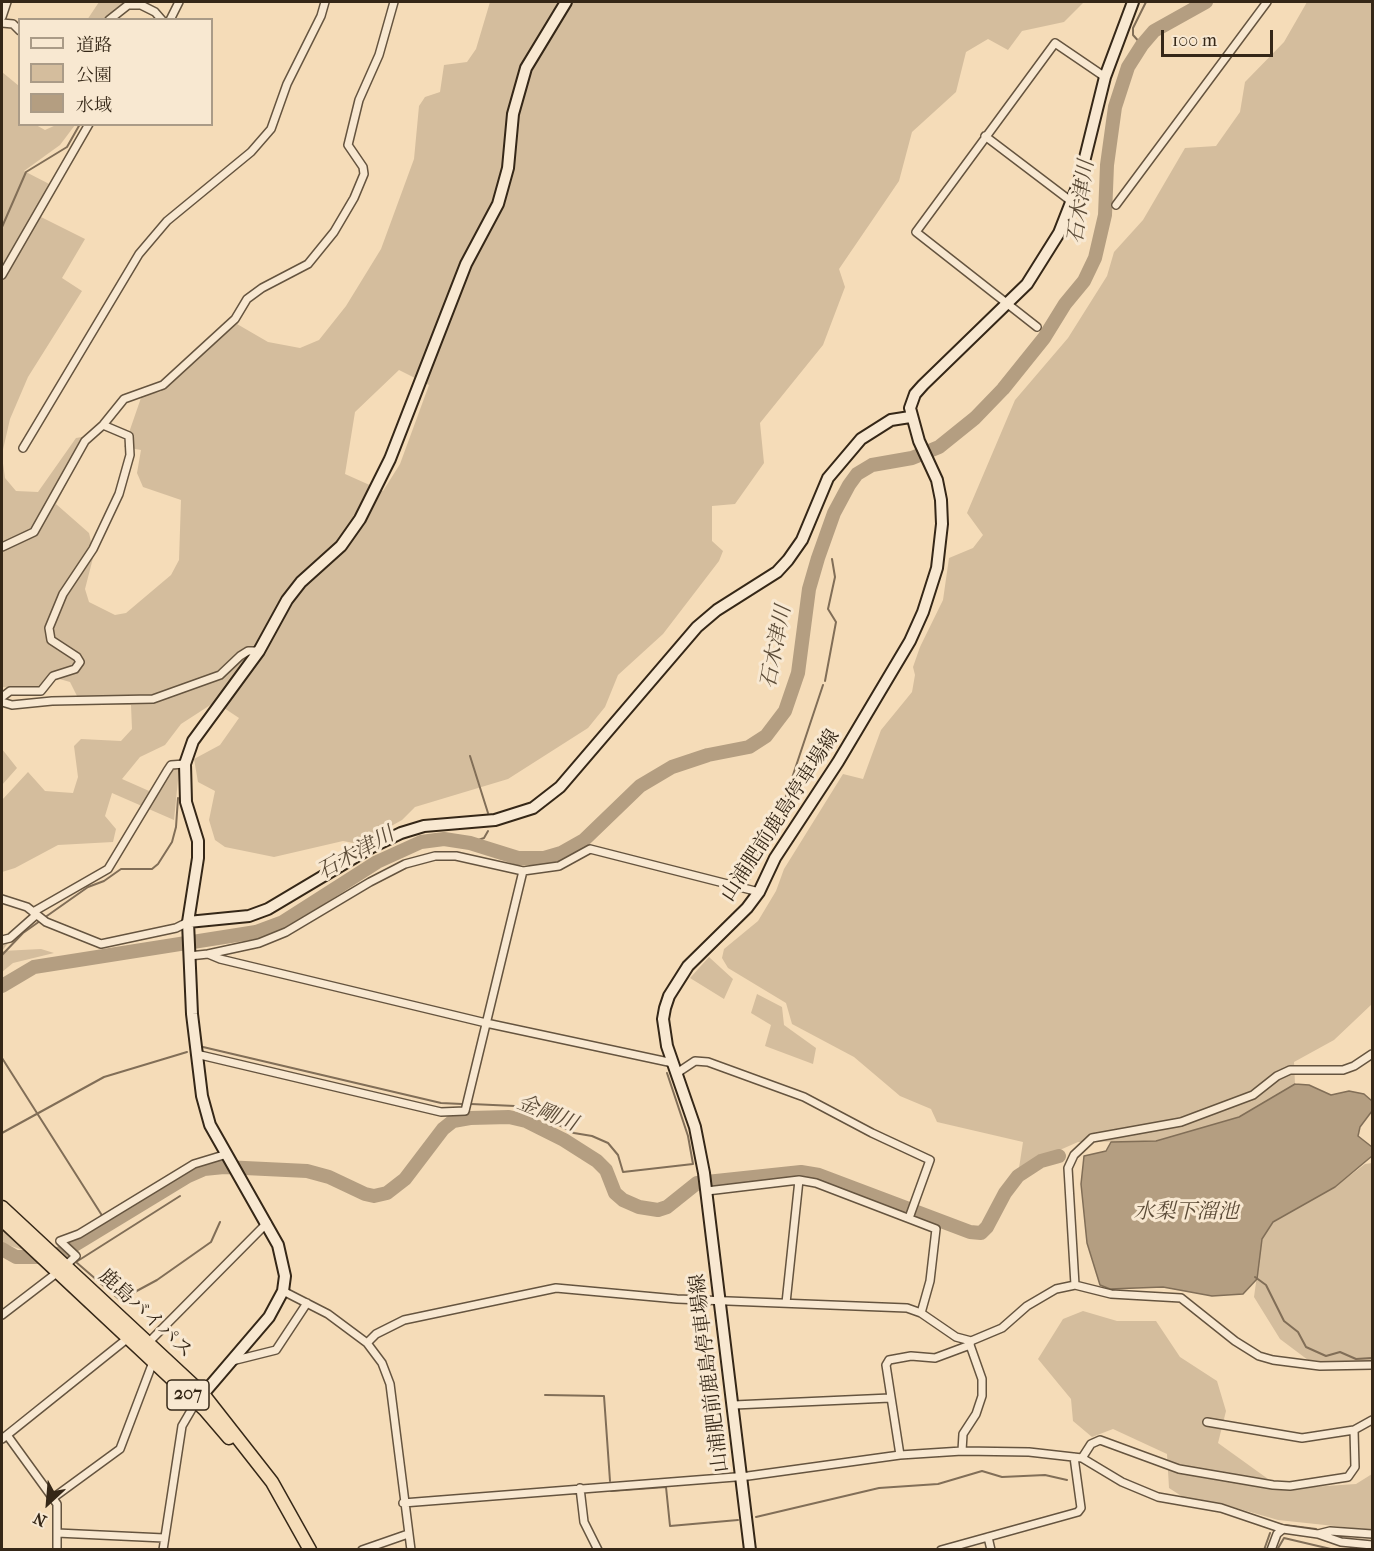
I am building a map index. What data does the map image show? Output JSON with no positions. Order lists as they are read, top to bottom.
{
  "streets": {
    "highway": ["鹿島バイパス", "207"],
    "street": ["山浦肥前鹿島停車場線"]
  },
  "water": ["石木津川", "金剛川", "水梨下溜池"],
  "legend": ["道路", "公園", "水域"],
  "scale_bar": "100 m",
  "north": "bottom left"
}
